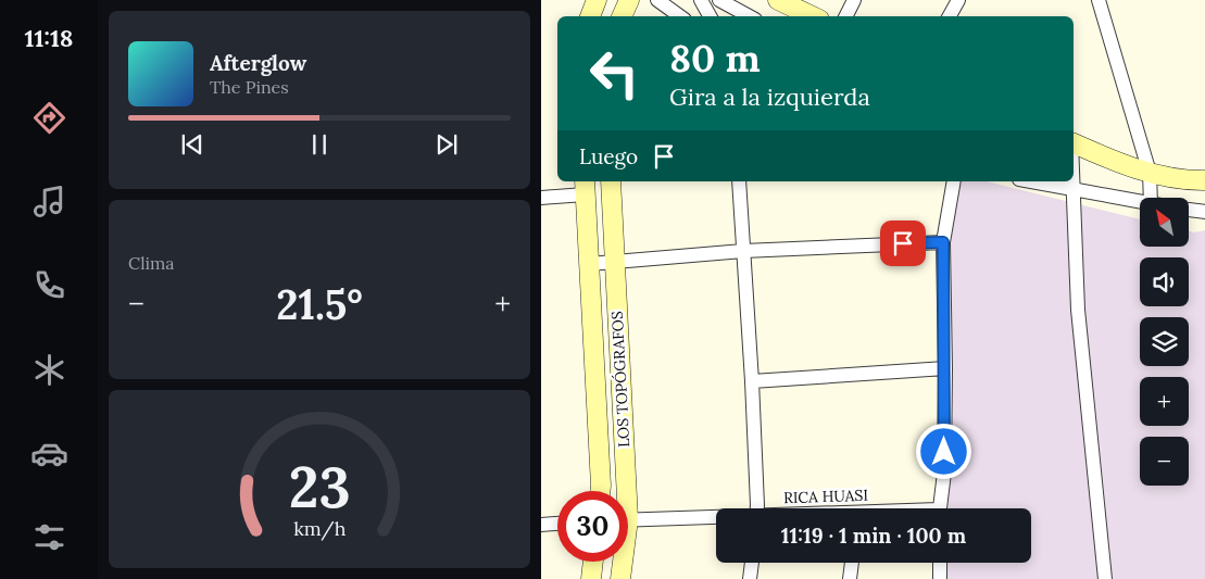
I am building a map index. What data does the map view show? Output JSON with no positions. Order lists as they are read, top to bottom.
{
  "streets": {
    "main road": ["LOS TOPÓGRAFOS"],
    "street": ["RICA HUASI"]
  },
  "north": "top left",
  "page": {
    "tabs": "11:18",
    "turn": ["80 m", "Gira a la izquierda"],
    "song": ["Afterglow", "The Pines"],
    "then": "Luego",
    "map_buttons": ["+", "−"],
    "tile": "Clima",
    "heat": ["−", "21.5°", "+"],
    "limit": "30",
    "trip": "11:19 · 1 min · 100 m",
    "gauge": ["23", "km/h"]
  }
}
